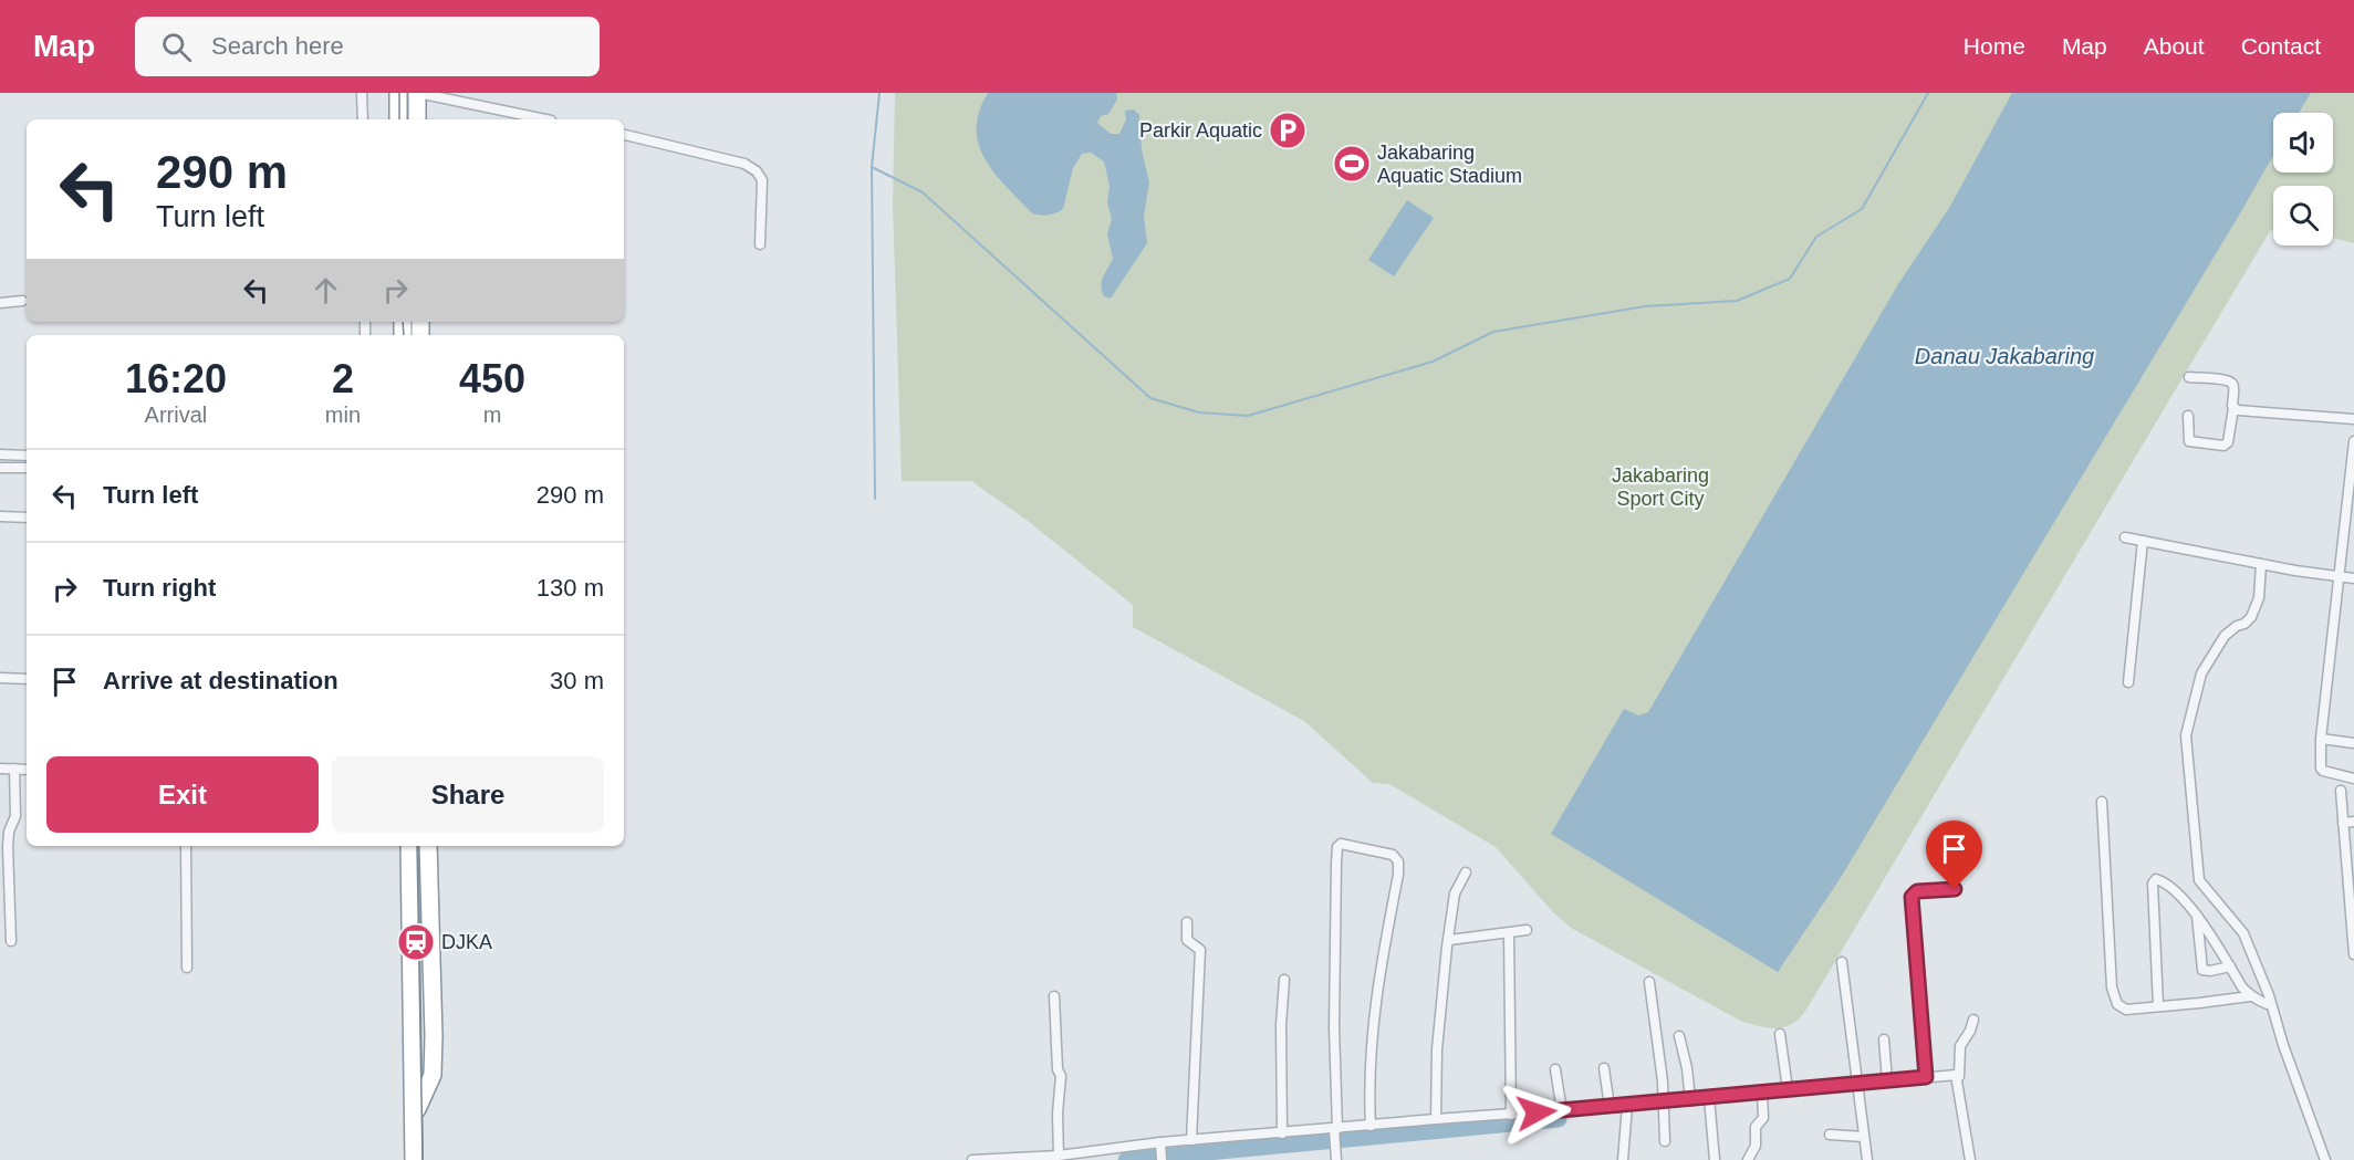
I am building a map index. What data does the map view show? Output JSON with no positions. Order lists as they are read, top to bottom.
{
  "water": ["Danau Jakabaring"],
  "parks": ["Jakabaring Sport City"],
  "places": {
    "parking": ["Parkir Aquatic"],
    "sports": ["Jakabaring Aquatic Stadium"],
    "station": ["DJKA"]
  },
  "page": {
    "header": "Map",
    "search": "Search here",
    "nav": [
      "Home",
      "Map",
      "About",
      "Contact"
    ],
    "turn": ["290 m", "Turn left"],
    "eta": [
      "16:20",
      "Arrival",
      "2",
      "min",
      "450",
      "m"
    ],
    "list": [
      {
        "name": "Turn left",
        "value": "290 m"
      },
      {
        "name": "Turn right",
        "value": "130 m"
      },
      {
        "name": "Arrive at destination",
        "value": "30 m"
      }
    ],
    "buttons": ["Exit", "Share"]
  }
}
